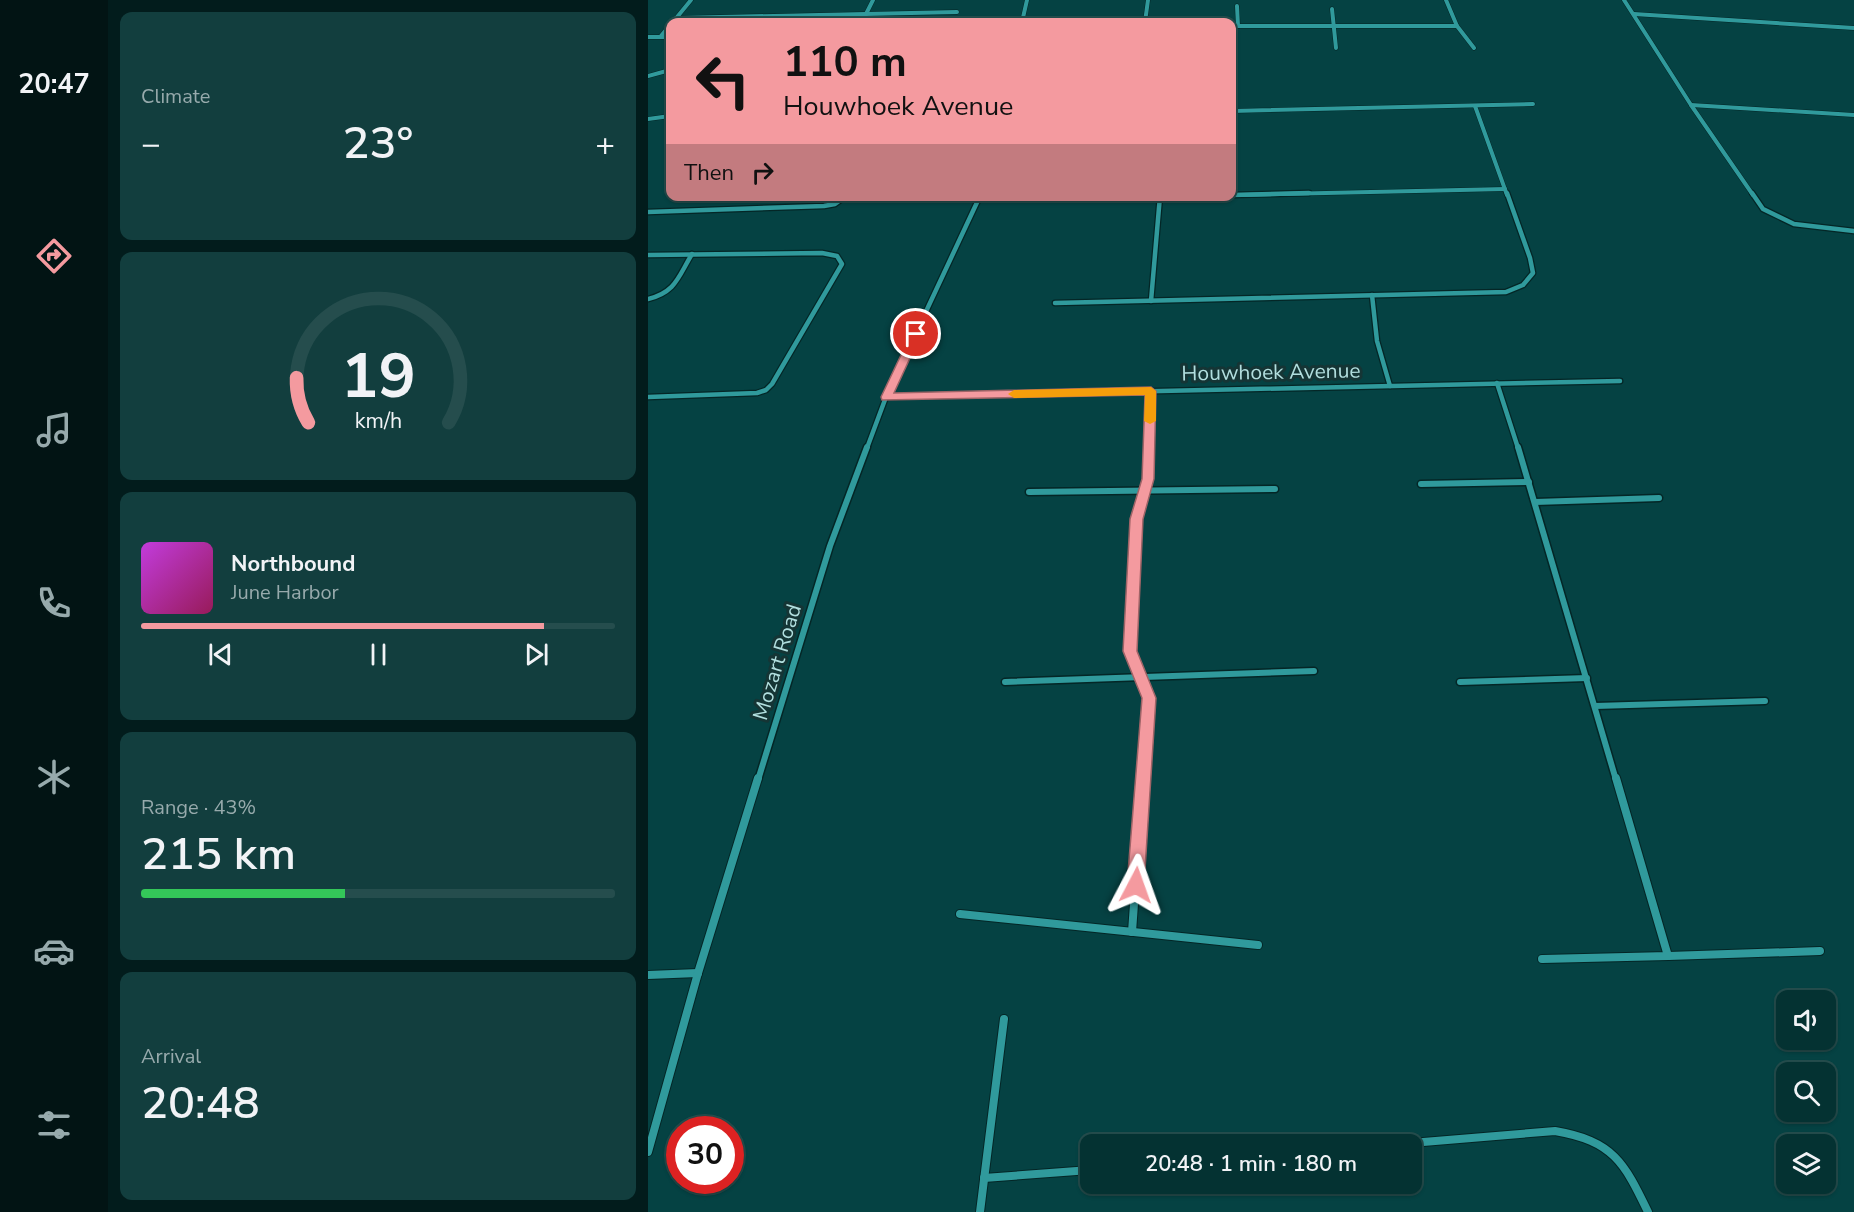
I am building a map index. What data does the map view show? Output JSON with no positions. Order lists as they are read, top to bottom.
{
  "streets": {
    "street": ["Houwhoek Avenue", "Mozart Road"]
  },
  "crossings": [
    ["Houwhoek Avenue", "Mozart Road"]
  ],
  "page": {
    "tabs": "20:47",
    "tile": [
      "Climate",
      ["Range · 43%", "215 km"],
      ["Arrival", "20:48"]
    ],
    "turn": ["110 m", "Houwhoek Avenue"],
    "heat": ["−", "23°", "+"],
    "then": "Then",
    "song": ["Northbound", "June Harbor"],
    "limit": "30",
    "trip": "20:48 · 1 min · 180 m",
    "gauge": ["19", "km/h"]
  }
}
